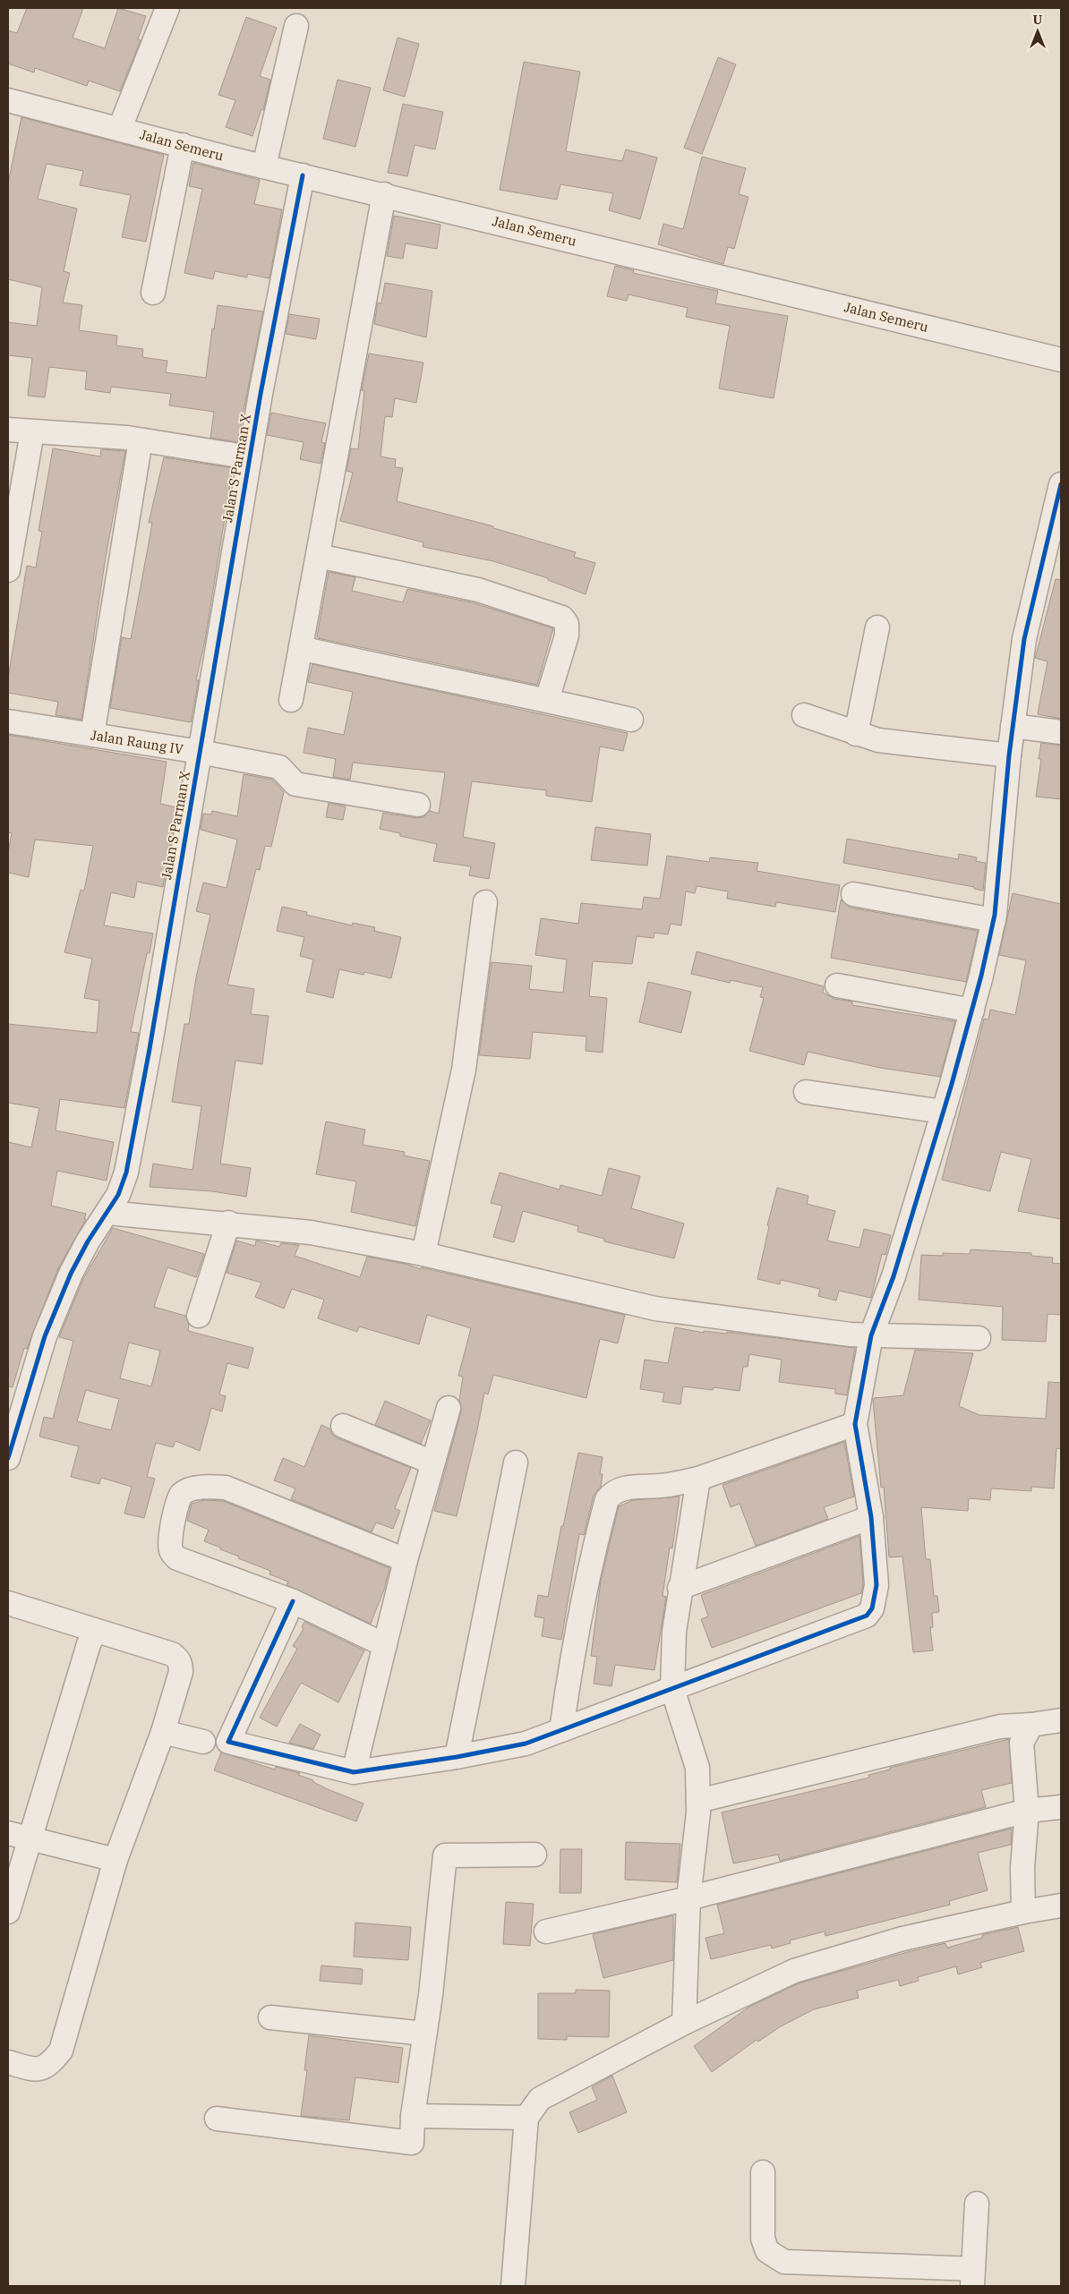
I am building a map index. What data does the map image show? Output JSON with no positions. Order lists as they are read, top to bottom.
{
  "streets": {
    "street": ["Jalan Semeru", "Jalan S Parman X", "Jalan Raung IV"]
  },
  "crossings": [
    ["Jalan Semeru", "Jalan S Parman X"],
    ["Jalan S Parman X", "Jalan Raung IV"]
  ],
  "north": "top"
}
